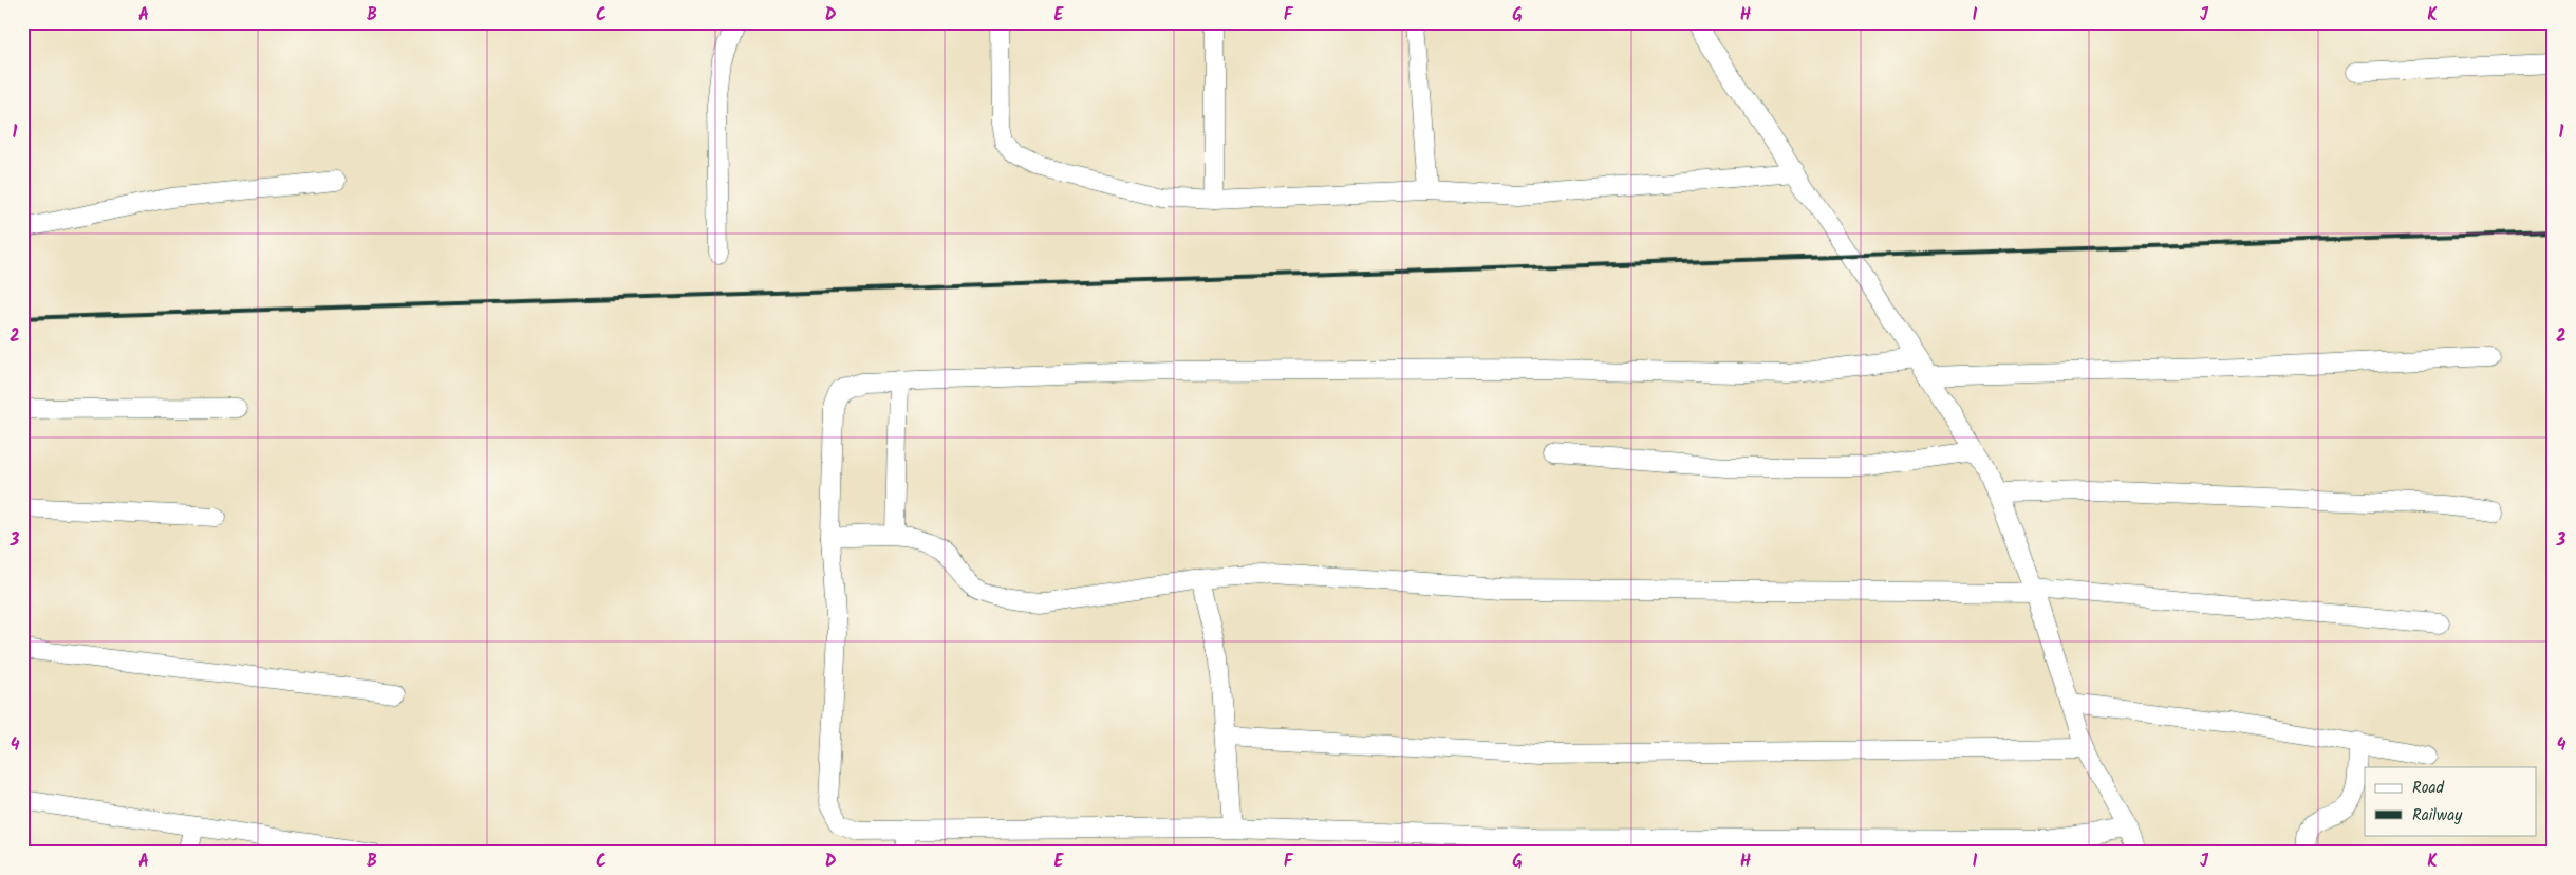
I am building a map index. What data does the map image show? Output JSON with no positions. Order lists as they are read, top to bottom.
{
  "legend": ["Road", "Railway"],
  "grid": {
    "columns": [
      "A",
      "B",
      "C",
      "D",
      "E",
      "F",
      "G",
      "H",
      "I",
      "J",
      "K"
    ],
    "rows": [
      "1",
      "2",
      "3",
      "4"
    ]
  }
}
